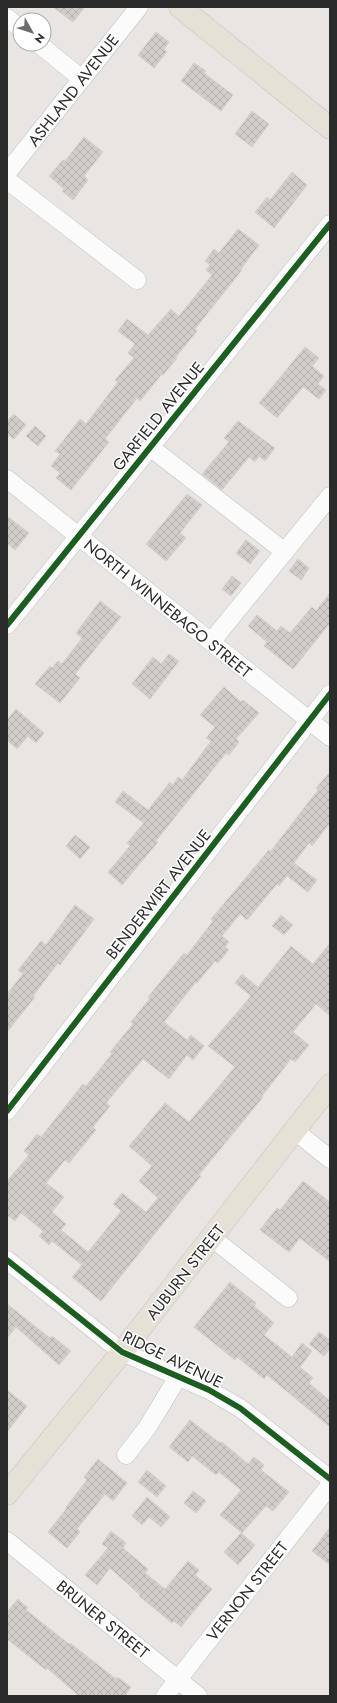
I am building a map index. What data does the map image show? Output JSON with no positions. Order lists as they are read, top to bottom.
{
  "streets": {
    "main road": ["AUBURN STREET"],
    "street": [
      "ASHLAND AVENUE",
      "GARFIELD AVENUE",
      "NORTH WINNEBAGO STREET",
      "BENDERWIRT AVENUE",
      "RIDGE AVENUE",
      "VERNON STREET",
      "BRUNER STREET"
    ]
  },
  "crossings": [
    ["GARFIELD AVENUE", "NORTH WINNEBAGO STREET"],
    ["NORTH WINNEBAGO STREET", "BENDERWIRT AVENUE"],
    ["AUBURN STREET", "RIDGE AVENUE"],
    ["VERNON STREET", "BRUNER STREET"]
  ],
  "north": "bottom right"
}
